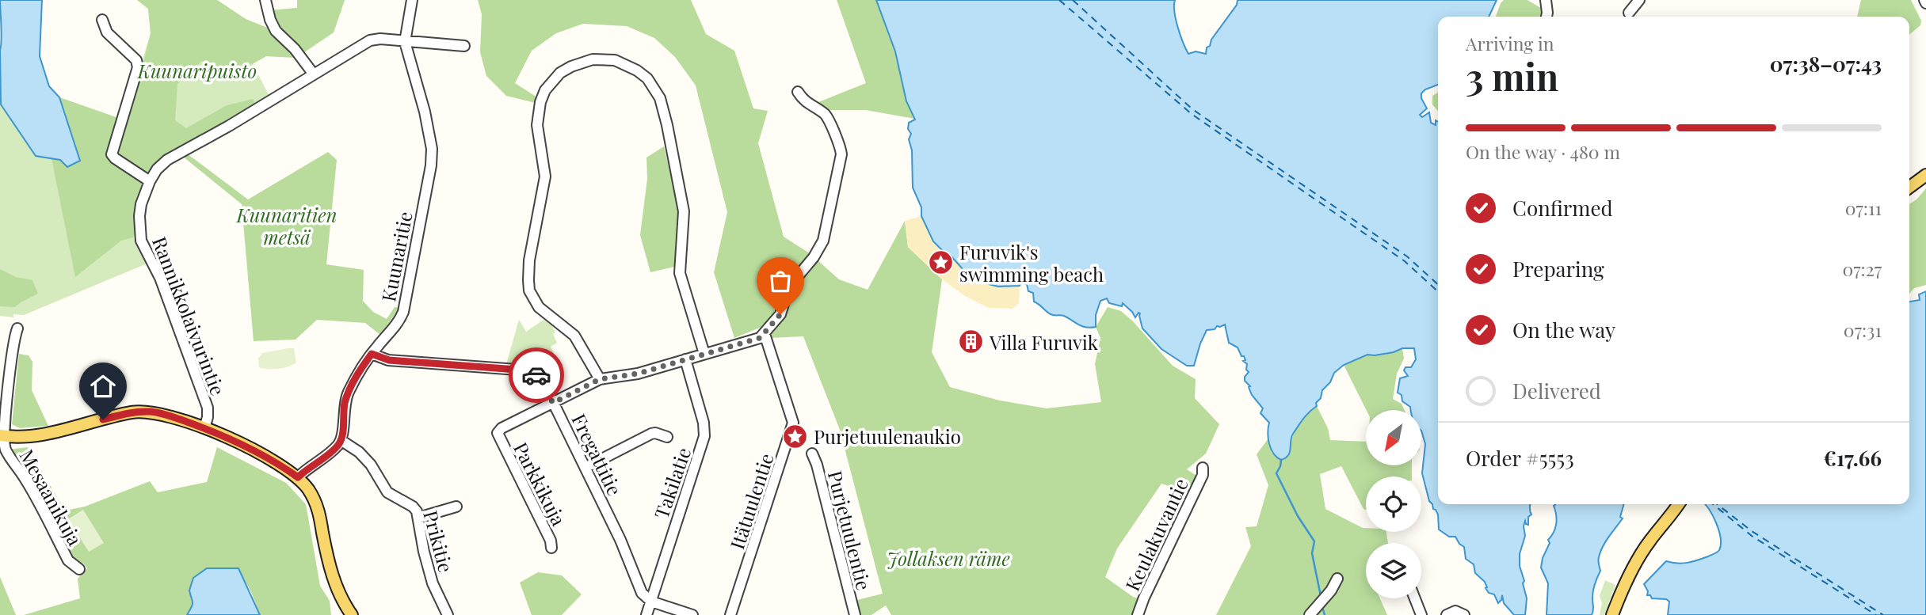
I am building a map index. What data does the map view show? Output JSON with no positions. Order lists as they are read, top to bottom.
{
  "streets": {
    "street": [
      "Kuunaritie",
      "Rannikkolaivurintie",
      "Fregattitie",
      "Takilatie",
      "Parkkikuja",
      "Mesaanikuja",
      "Itätuulentie",
      "Purjetuulentie",
      "Keulakuvantie",
      "Prikitie"
    ]
  },
  "crossings": [
    ["Kuunaritie", "Rannikkolaivurintie"],
    ["Kuunaritie", "Fregattitie"],
    ["Kuunaritie", "Prikitie"],
    ["Fregattitie", "Takilatie"],
    ["Fregattitie", "Parkkikuja"]
  ],
  "parks": ["Kuunaripuisto", "Kuunaritien metsä", "Jollaksen räme"],
  "places": {
    "place": ["Furuvik's swimming beach", "Purjetuulenaukio"],
    "building": ["Villa Furuvik"]
  },
  "north": "bottom left",
  "page": {
    "heading": ["3 min", "Arriving in", "07:38–07:43"],
    "panel": ["Order #5553", "€17.66"],
    "bar": "On the way · 480 m",
    "list": [
      ["Confirmed", "07:11"],
      ["Preparing", "07:27"],
      ["On the way", "07:31"],
      "Delivered"
    ]
  }
}
